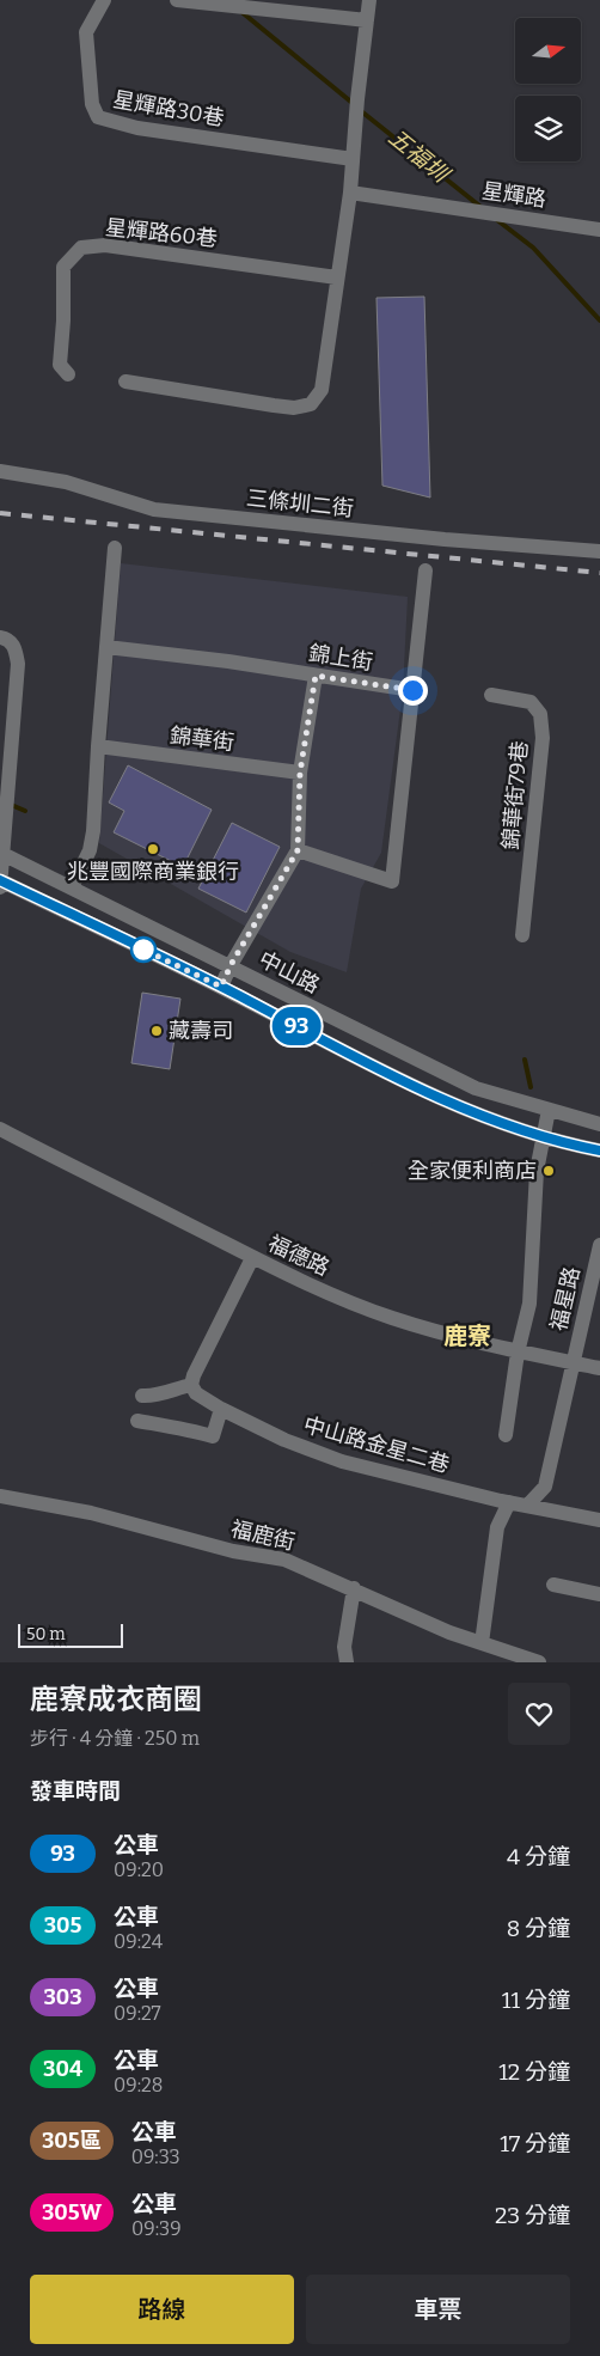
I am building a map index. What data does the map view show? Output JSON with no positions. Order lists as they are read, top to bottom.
{
  "streets": {
    "street": [
      "星輝路30巷",
      "星輝路",
      "星輝路60巷",
      "三條圳二街",
      "錦上街",
      "錦華街",
      "錦華街79巷",
      "中山路",
      "福德路",
      "福星路",
      "中山路金星二巷",
      "福鹿街"
    ]
  },
  "crossings": [
    ["福德路", "福星路"],
    ["福星路", "中山路金星二巷"]
  ],
  "districts": ["鹿寮"],
  "water": ["五福圳"],
  "places": ["兆豐國際商業銀行", "藏壽司", "全家便利商店"],
  "lines": ["bus line 93"],
  "scale_bar": "50 m",
  "north": "right",
  "page": {
    "on_map": "93",
    "scale": "50 m",
    "heading": [
      ["鹿寮成衣商圈", "步行 · 4 分鐘 · 250 m"],
      "發車時間"
    ],
    "list": [
      {
        "mark": "93",
        "name": "公車",
        "note": "09:20",
        "value": "4 分鐘"
      },
      {
        "mark": "305",
        "name": "公車",
        "note": "09:24",
        "value": "8 分鐘"
      },
      {
        "mark": "303",
        "name": "公車",
        "note": "09:27",
        "value": "11 分鐘"
      },
      {
        "mark": "304",
        "name": "公車",
        "note": "09:28",
        "value": "12 分鐘"
      },
      {
        "mark": "305區",
        "name": "公車",
        "note": "09:33",
        "value": "17 分鐘"
      },
      {
        "mark": "305W",
        "name": "公車",
        "note": "09:39",
        "value": "23 分鐘"
      }
    ],
    "buttons": ["路線", "車票"]
  }
}
